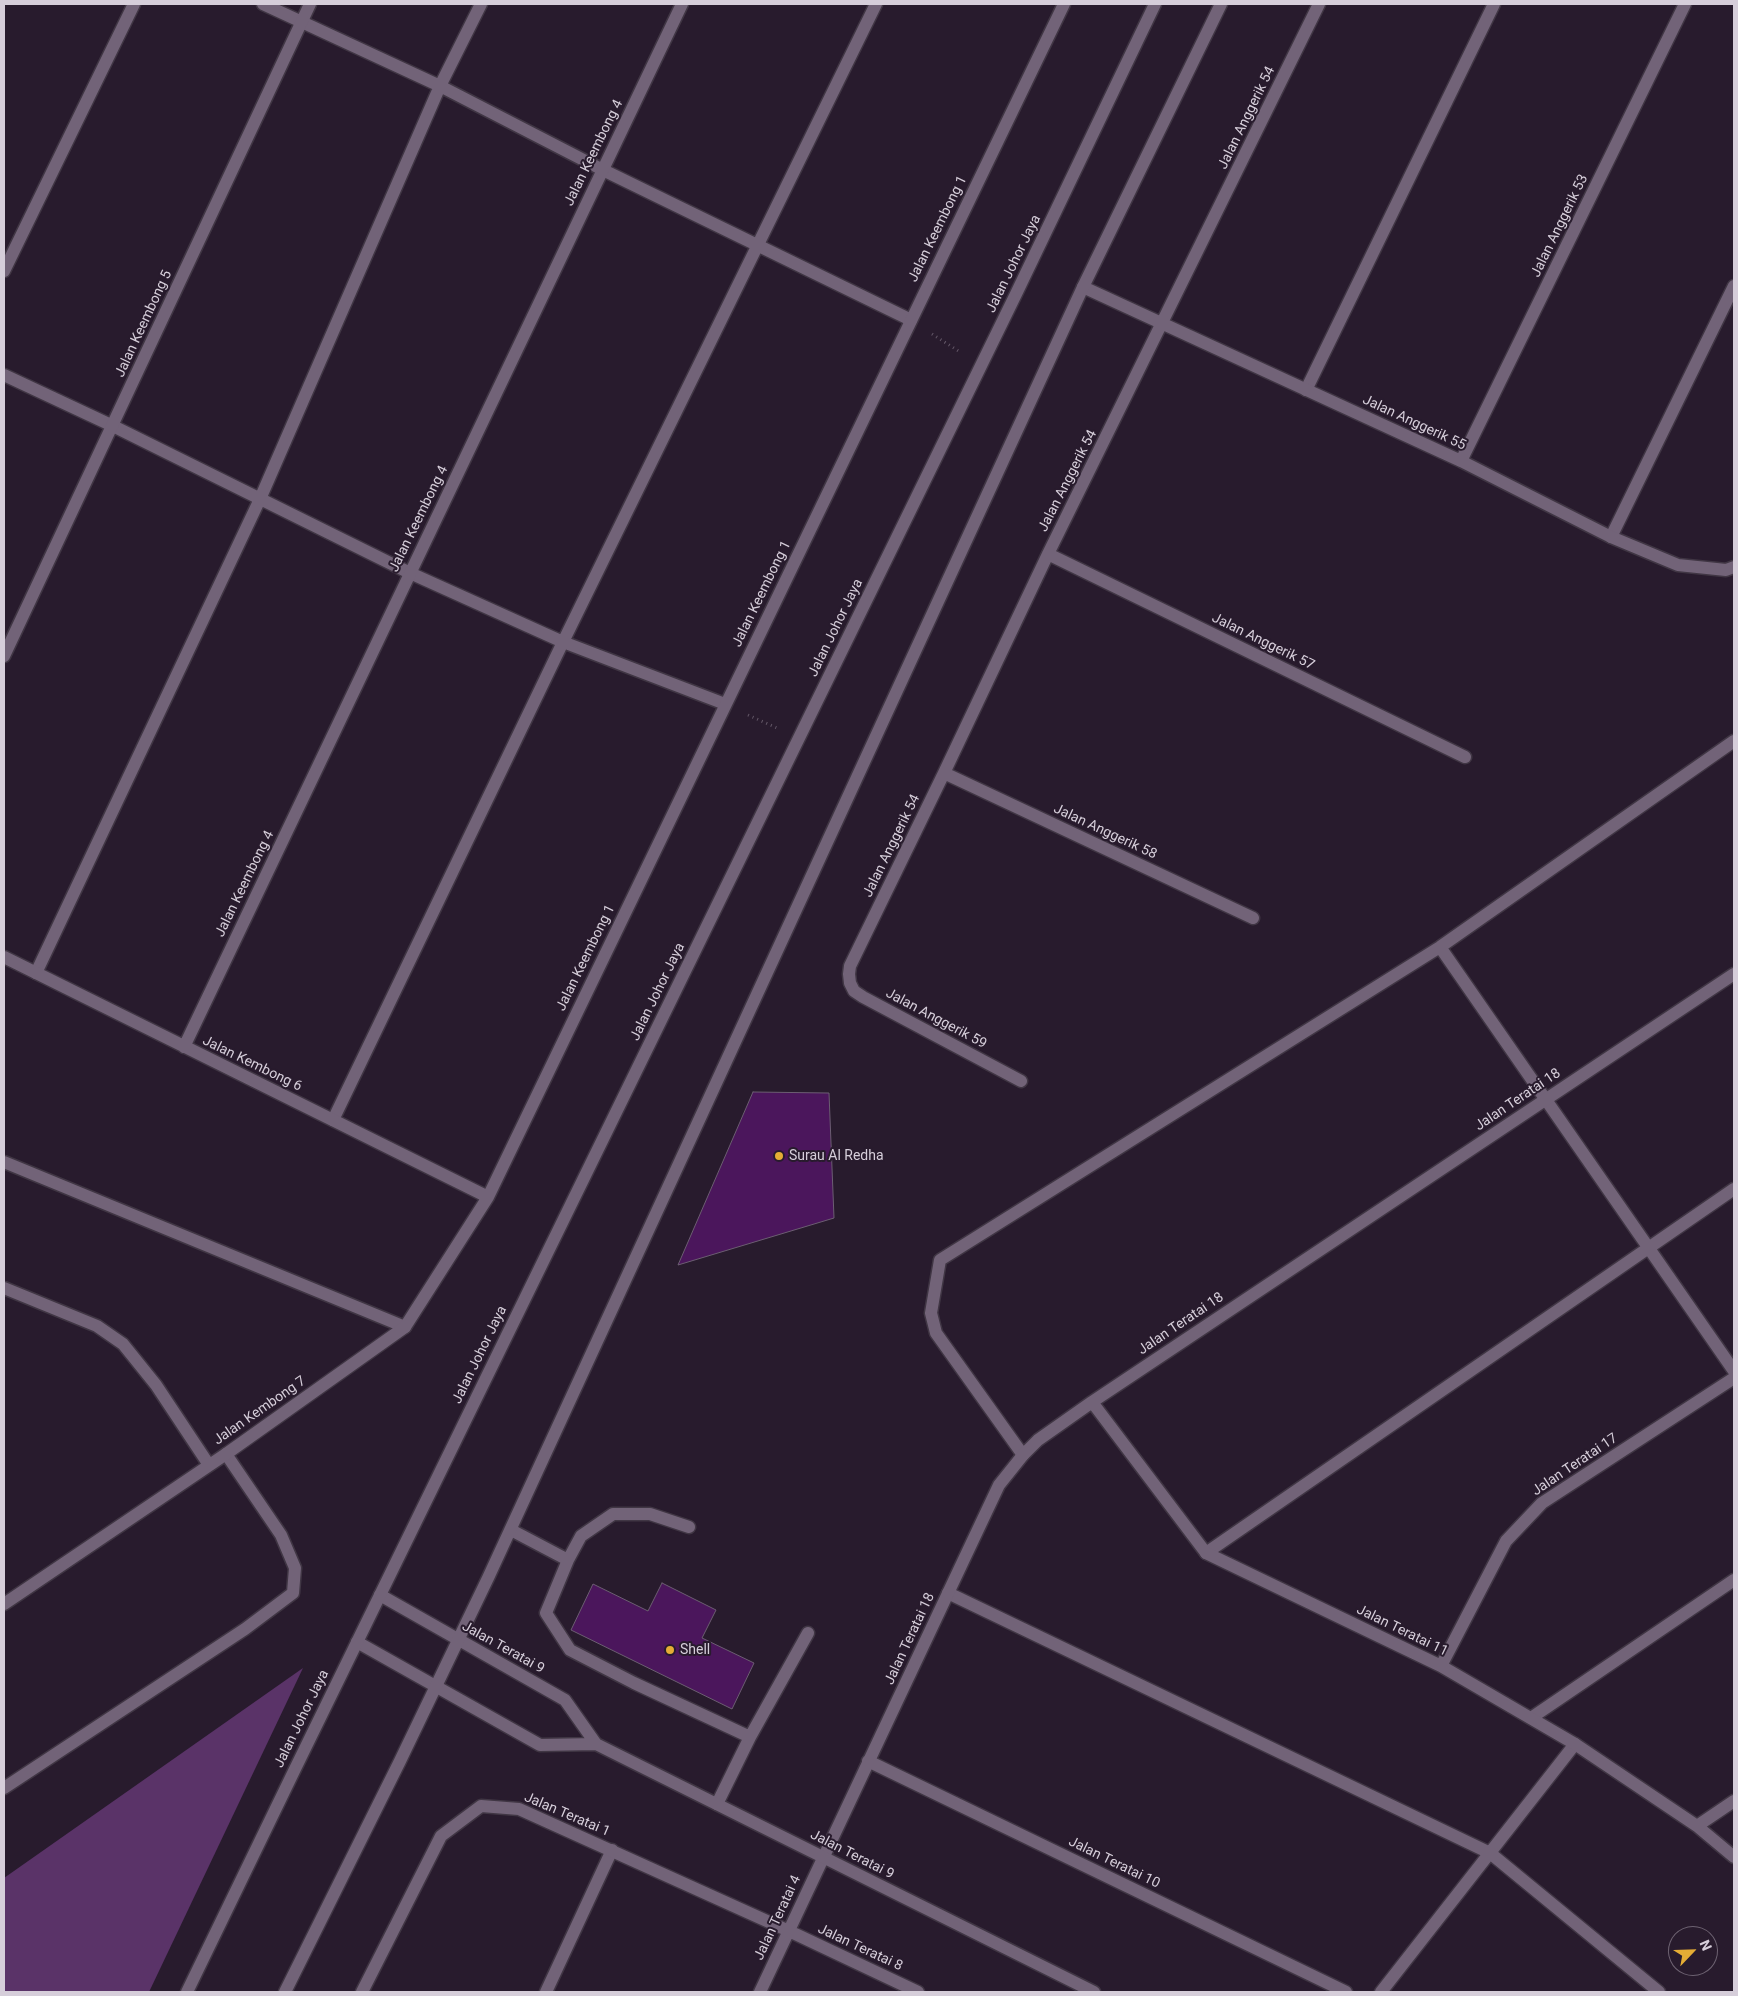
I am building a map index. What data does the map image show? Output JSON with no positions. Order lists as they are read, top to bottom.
{
  "streets": {
    "street": [
      "Jalan Anggerik 54",
      "Jalan Keembong 4",
      "Jalan Anggerik 53",
      "Jalan Keembong 1",
      "Jalan Johor Jaya",
      "Jalan Keembong 5",
      "Jalan Anggerik 55",
      "Jalan Anggerik 57",
      "Jalan Anggerik 58",
      "Jalan Anggerik 59",
      "Jalan Kembong 6",
      "Jalan Teratai 18",
      "Jalan Kembong 7",
      "Jalan Teratai 17",
      "Jalan Teratai 11",
      "Jalan Teratai 9",
      "Jalan Teratai 1",
      "Jalan Teratai 10",
      "Jalan Teratai 4",
      "Jalan Teratai 8"
    ]
  },
  "crossings": [
    ["Jalan Anggerik 54", "Jalan Anggerik 55"],
    ["Jalan Anggerik 54", "Jalan Anggerik 57"],
    ["Jalan Anggerik 54", "Jalan Anggerik 58"],
    ["Jalan Anggerik 54", "Jalan Anggerik 59"],
    ["Jalan Keembong 4", "Jalan Kembong 6"],
    ["Jalan Anggerik 53", "Jalan Anggerik 55"],
    ["Jalan Keembong 1", "Jalan Kembong 6"],
    ["Jalan Keembong 1", "Jalan Kembong 7"],
    ["Jalan Johor Jaya", "Jalan Teratai 9"],
    ["Jalan Kembong 6", "Jalan Kembong 7"],
    ["Jalan Teratai 18", "Jalan Teratai 11"],
    ["Jalan Teratai 18", "Jalan Teratai 9"],
    ["Jalan Teratai 18", "Jalan Teratai 10"],
    ["Jalan Teratai 18", "Jalan Teratai 4"],
    ["Jalan Teratai 17", "Jalan Teratai 11"],
    ["Jalan Teratai 9", "Jalan Teratai 4"],
    ["Jalan Teratai 1", "Jalan Teratai 4"],
    ["Jalan Teratai 1", "Jalan Teratai 8"],
    ["Jalan Teratai 4", "Jalan Teratai 8"]
  ],
  "places": ["Surau Al Redha", "Shell"],
  "north": "top right"
}
